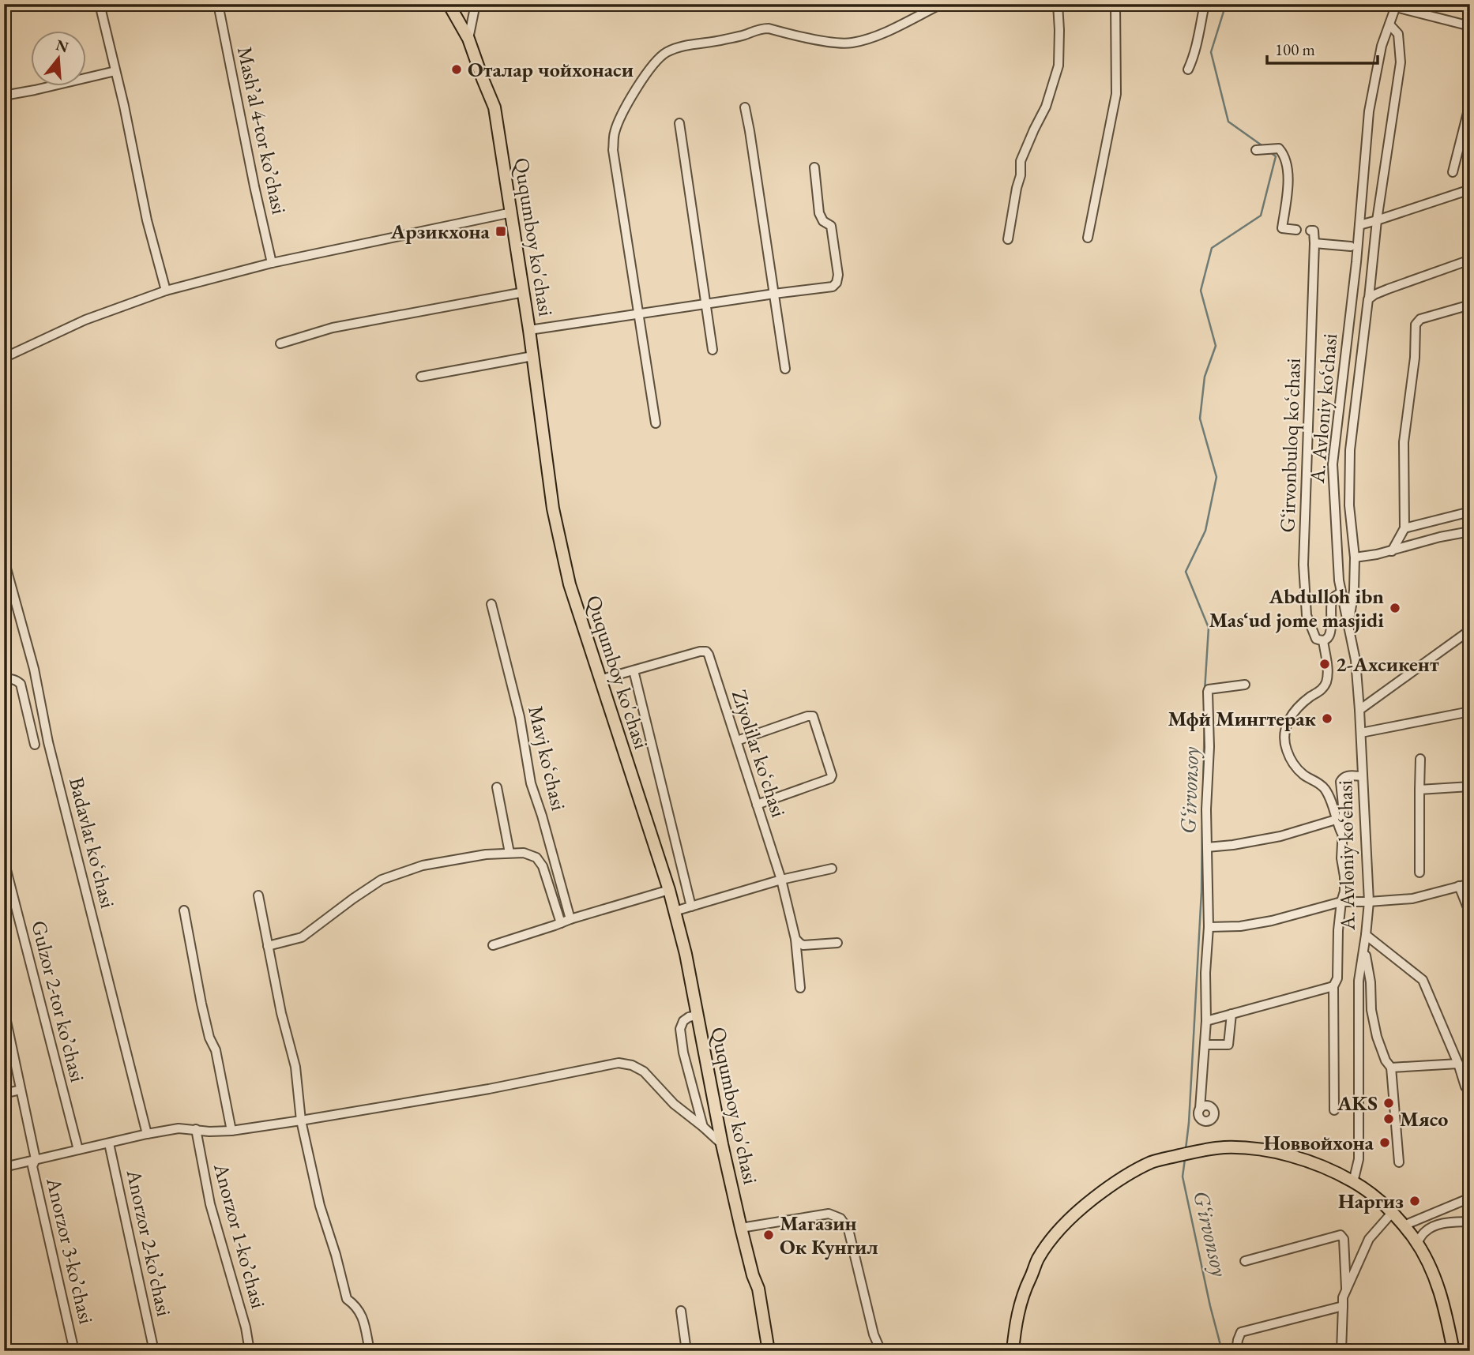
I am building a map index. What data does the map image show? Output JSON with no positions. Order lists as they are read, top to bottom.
{
  "streets": {
    "main road": ["Ququmboy ko'chasi"],
    "street": [
      "Mashʼal 4-tor koʼchasi",
      "A. Avloniy ko‘chasi",
      "Gʻirvonbuloq koʻchasi",
      "Ziyolilar koʻchasi",
      "Mavj koʻchasi",
      "Badavlat koʻchasi",
      "Gulzor 2-tor koʼchasi",
      "Аnorzor 1-koʼchasi",
      "Аnorzor 2-koʼchasi",
      "Аnorzor 3-koʼchasi"
    ]
  },
  "crossings": [
    ["A. Avloniy ko‘chasi", "Gʻirvonbuloq koʻchasi"]
  ],
  "water": ["G‘irvonsoy"],
  "places": {
    "other": [
      "Оталар чойхонаси",
      "Abdulloh ibn Mas‘ud jome masjidi",
      "2-Ахсикент",
      "Мфй Мингтерак",
      "AKS",
      "Мясо",
      "Новвойхона",
      "Наргиз",
      "Магазин Ок Кунгил"
    ],
    "transit": ["Арзикхона"]
  },
  "scale_bar": "100 m",
  "north": "top"
}
